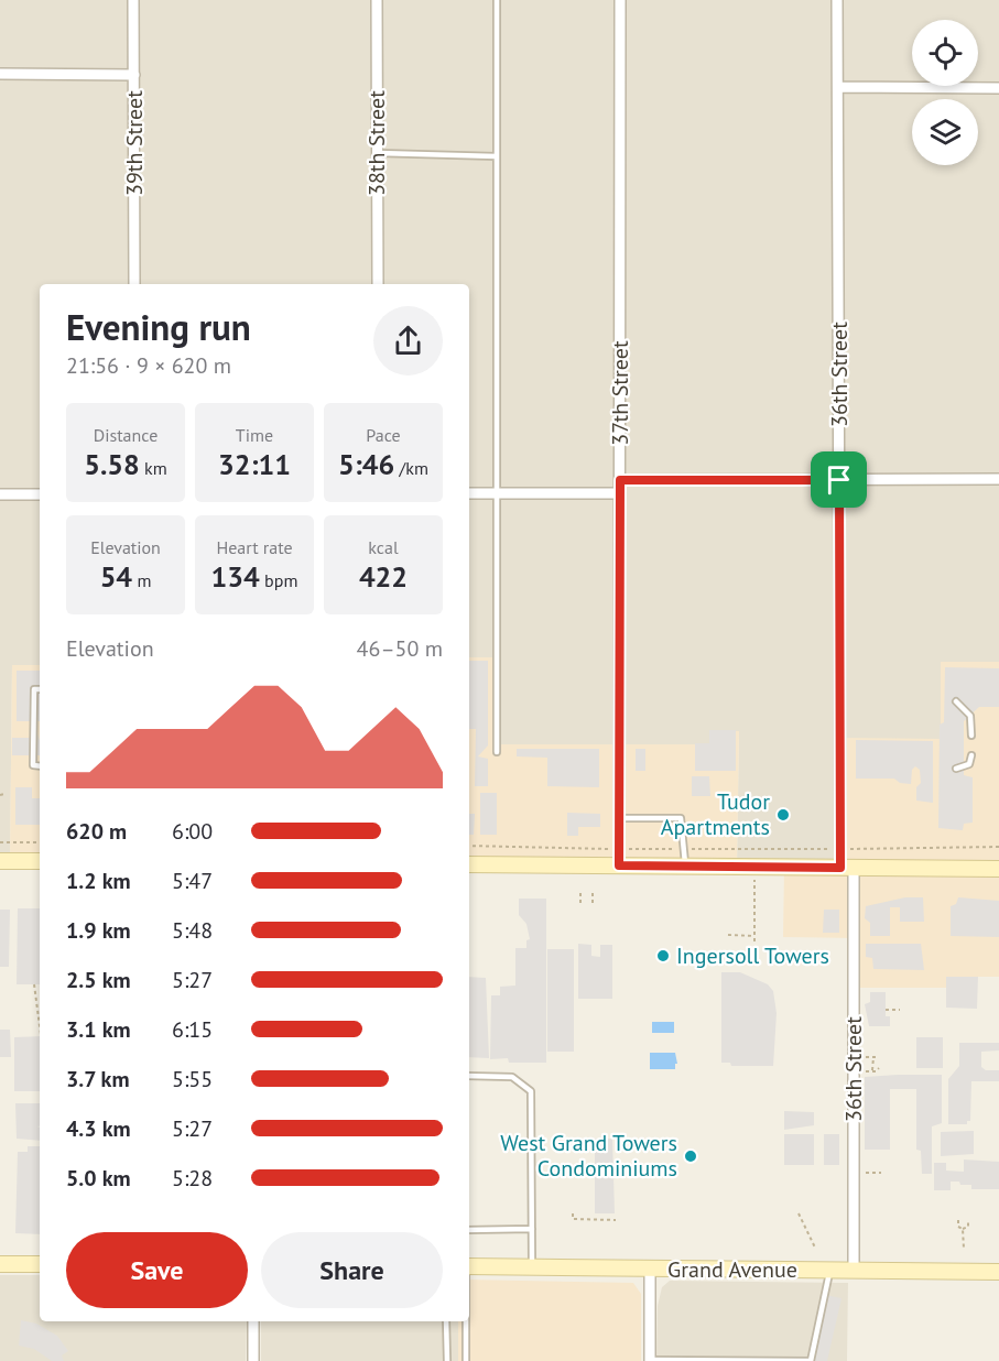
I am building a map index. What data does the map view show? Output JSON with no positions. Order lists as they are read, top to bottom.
{
  "streets": {
    "main road": ["Grand Avenue"],
    "street": [
      "39th Street",
      "38th Street",
      "36th Street",
      "37th Street"
    ]
  },
  "crossings": [
    ["36th Street", "Grand Avenue"]
  ],
  "places": ["Tudor Apartments", "Ingersoll Towers", "West Grand Towers Condominiums"],
  "page": {
    "heading": ["Evening run", "21:56 · 9 × 620 m"],
    "stats": [
      ["Distance", "5.58 km"],
      ["Time", "32:11"],
      ["Pace", "5:46 /km"],
      ["Elevation", "54 m"],
      ["Heart rate", "134 bpm"],
      ["kcal", "422"]
    ],
    "chart": ["Elevation", "46–50 m"],
    "list": [
      {
        "name": "620 m",
        "note": "6:00"
      },
      {
        "name": "1.2 km",
        "note": "5:47"
      },
      {
        "name": "1.9 km",
        "note": "5:48"
      },
      {
        "name": "2.5 km",
        "note": "5:27"
      },
      {
        "name": "3.1 km",
        "note": "6:15"
      },
      {
        "name": "3.7 km",
        "note": "5:55"
      },
      {
        "name": "4.3 km",
        "note": "5:27"
      },
      {
        "name": "5.0 km",
        "note": "5:28"
      }
    ],
    "buttons": ["Save", "Share"]
  }
}
